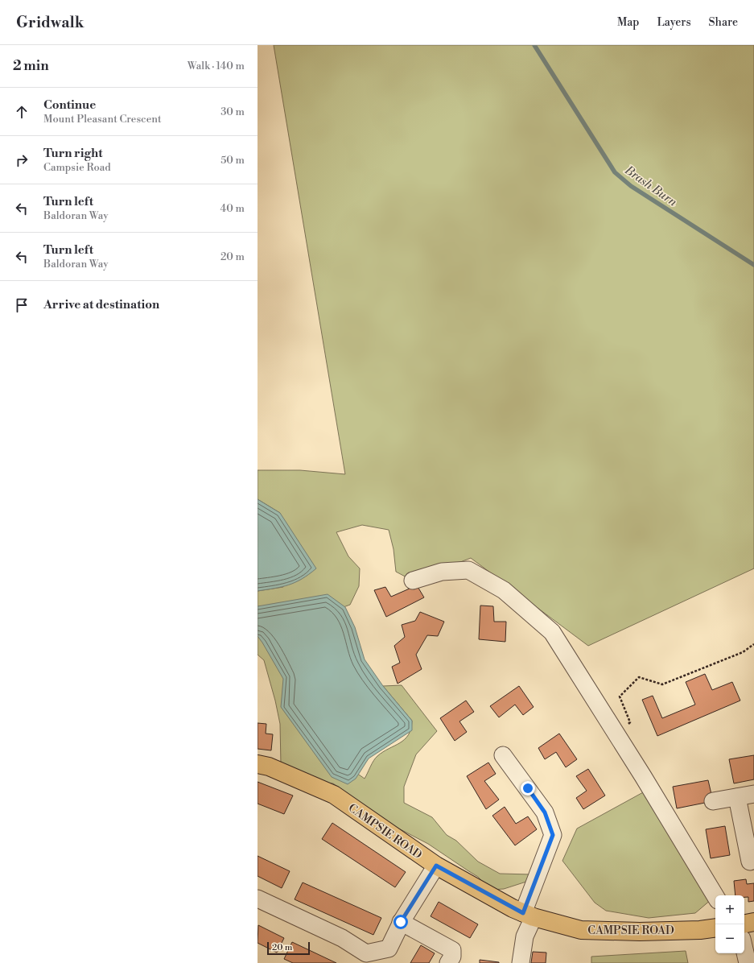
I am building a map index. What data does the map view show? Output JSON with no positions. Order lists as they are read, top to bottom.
{
  "streets": {
    "main road": ["CAMPSIE ROAD"]
  },
  "water": ["Brash Burn"],
  "scale_bar": "20 m",
  "page": {
    "header": "Gridwalk",
    "nav": ["Map", "Layers", "Share"],
    "heading": ["2 min", "Walk · 140 m"],
    "list": [
      ["Continue", "Mount Pleasant Crescent", "30 m"],
      ["Turn right", "Campsie Road", "50 m"],
      ["Turn left", "Baldoran Way", "40 m"],
      ["Turn left", "Baldoran Way", "20 m"],
      "Arrive at destination"
    ],
    "map_buttons": ["+", "−"],
    "scale": "20 m"
  }
}
